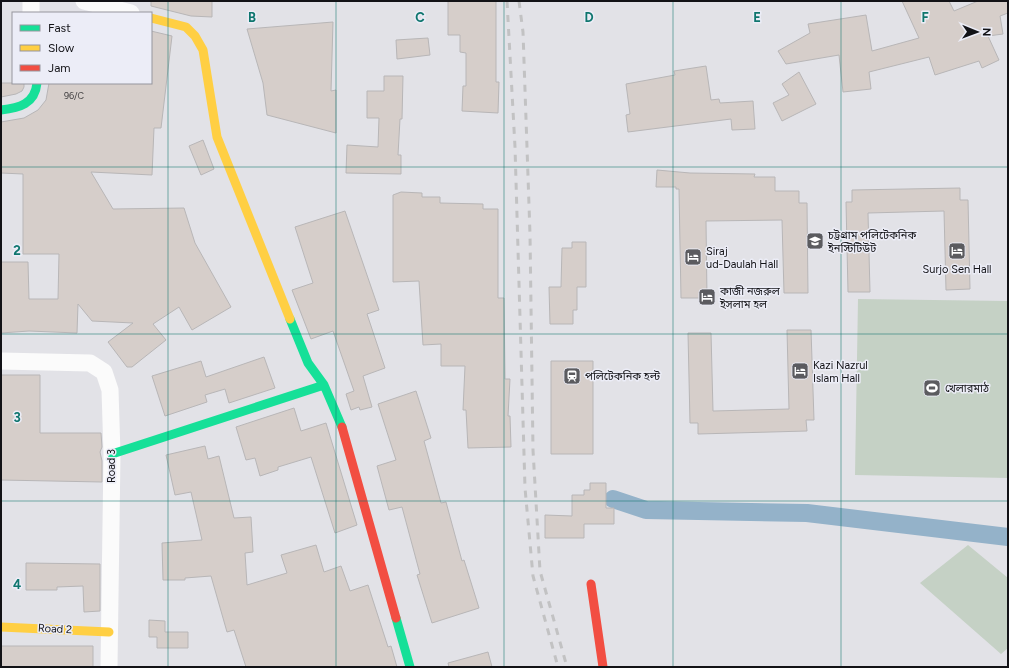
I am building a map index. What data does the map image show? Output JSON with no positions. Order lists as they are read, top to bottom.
{
  "streets": {
    "street": ["Road 3", "Road 2"]
  },
  "crossings": [
    ["Road 3", "Road 2"]
  ],
  "places": {
    "school or university": ["চট্টগ্রাম পলিটেকনিক ইনস্টিটিউট"],
    "hotel": [
      "Surjo Sen Hall",
      "Siraj ud-Daulah Hall",
      "কাজী নজরুল ইসলাম হল",
      "Kazi Nazrul Islam Hall"
    ],
    "station": ["পলিটেকনিক হল্ট"],
    "sports": ["খেলারমাঠ"]
  },
  "house_numbers": ["96/C"],
  "legend": ["Fast", "Slow", "Jam"],
  "north": "right",
  "grid": {
    "columns": [
      "B",
      "C",
      "D",
      "E",
      "F"
    ],
    "rows": ["2", "3", "4"]
  }
}
